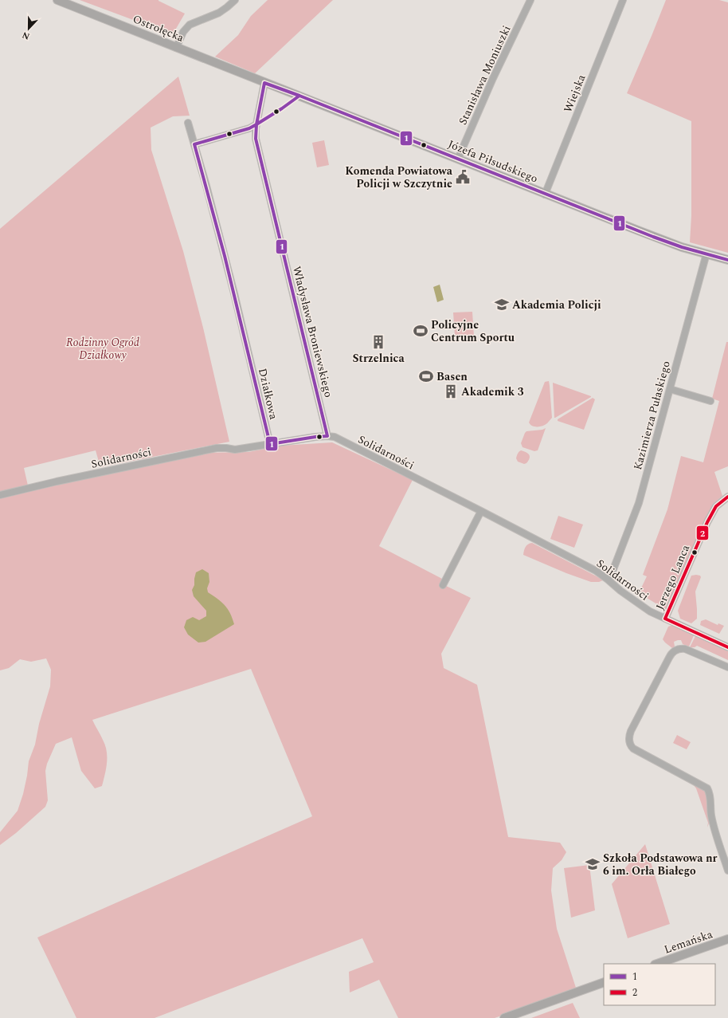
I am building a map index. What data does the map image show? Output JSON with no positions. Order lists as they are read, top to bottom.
{
  "streets": {
    "main road": ["Ostrołęcka", "Józefa Piłsudskiego", "Lemańska"],
    "street": [
      "Stanisława Moniuszki",
      "Wiejska",
      "Władysława Broniewskiego",
      "Działkowa",
      "Kazimierza Pułaskiego",
      "Solidarności",
      "Jerzego Lanca"
    ]
  },
  "crossings": [
    ["Ostrołęcka", "Józefa Piłsudskiego"],
    ["Stanisława Moniuszki", "Józefa Piłsudskiego"],
    ["Wiejska", "Józefa Piłsudskiego"],
    ["Józefa Piłsudskiego", "Władysława Broniewskiego"],
    ["Józefa Piłsudskiego", "Kazimierza Pułaskiego"],
    ["Władysława Broniewskiego", "Solidarności"],
    ["Działkowa", "Solidarności"],
    ["Kazimierza Pułaskiego", "Solidarności"],
    ["Solidarności", "Jerzego Lanca"]
  ],
  "parks": ["Rodzinny Ogród Działkowy"],
  "places": {
    "public building": ["Komenda Powiatowa Policji w Szczytnie"],
    "school or university": ["Akademia Policji", "Szkoła Podstawowa nr 6 im. Orła Białego"],
    "sports": ["Policyjne Centrum Sportu", "Basen"],
    "building": ["Strzelnica", "Akademik 3"]
  },
  "lines": ["transit line 1", "transit line 2"],
  "legend": ["1", "2"],
  "north": "bottom"
}
